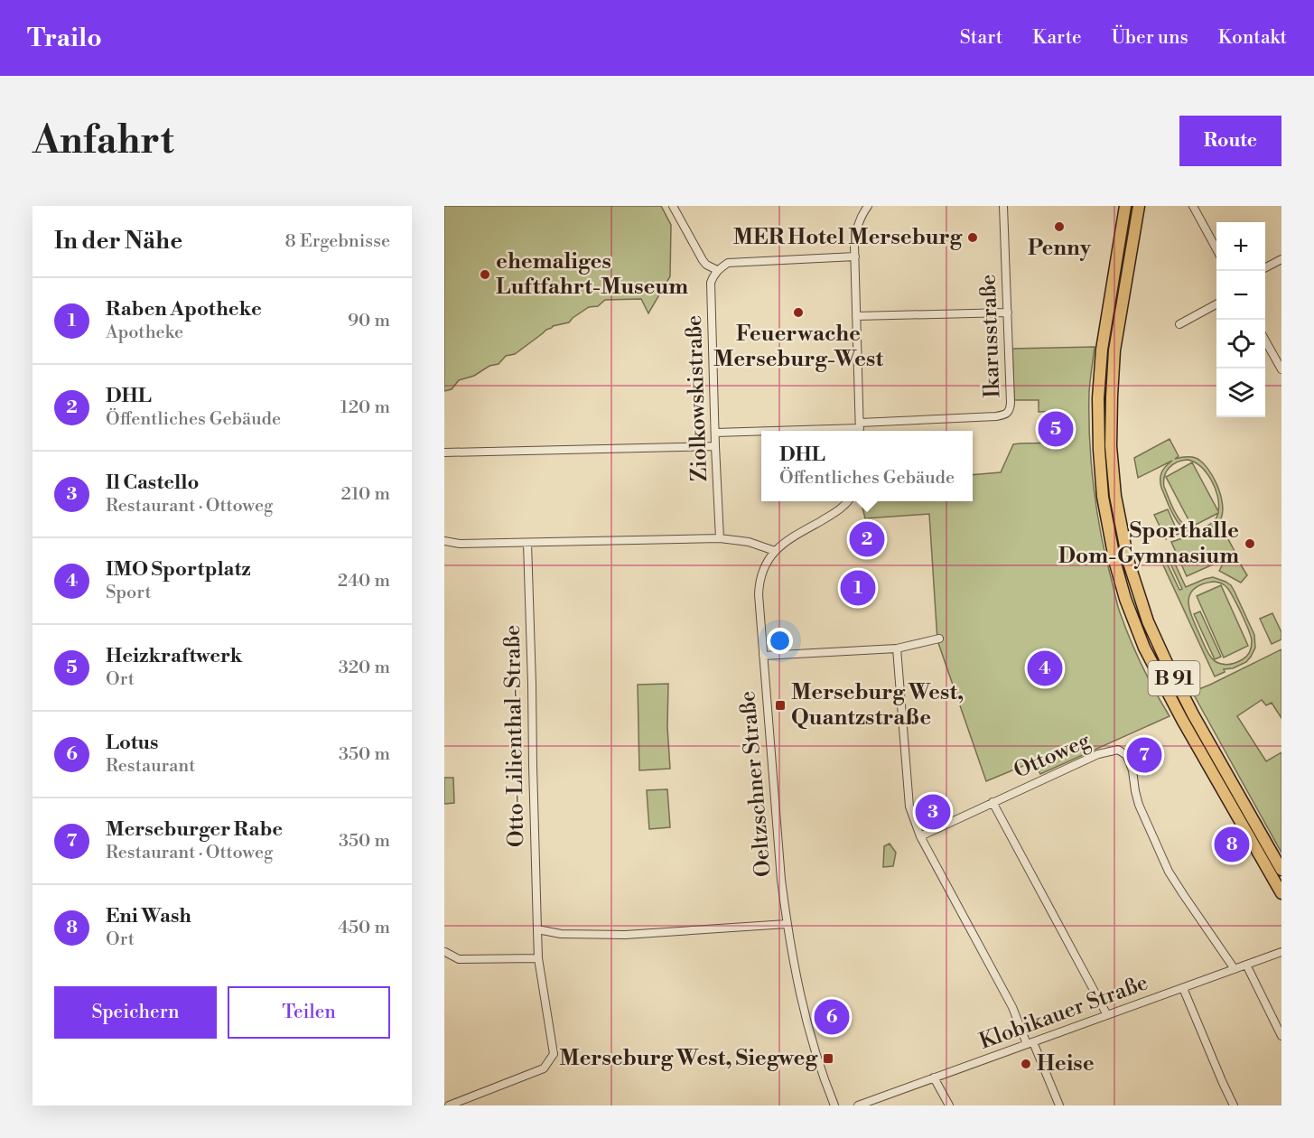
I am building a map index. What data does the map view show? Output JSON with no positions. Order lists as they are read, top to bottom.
{
  "streets": {
    "main road": ["B 91"],
    "street": [
      "Ikarusstraße",
      "Ziolkowskistraße",
      "Otto-Lilienthal-Straße",
      "Ottoweg",
      "Oeltzschner Straße",
      "Klobikauer Straße"
    ]
  },
  "crossings": [
    ["Ottoweg", "Klobikauer Straße"]
  ],
  "places": {
    "other": [
      "Penny",
      "MER Hotel Merseburg",
      "ehemaliges Luftfahrt-Museum",
      "Feuerwache Merseburg-West",
      "Sporthalle Dom-Gymnasium",
      "Heise"
    ],
    "transit": ["Merseburg West, Quantzstraße", "Merseburg West, Siegweg"]
  },
  "page": {
    "header": "Trailo",
    "nav": [
      "Start",
      "Karte",
      "Über uns",
      "Kontakt"
    ],
    "buttons": [
      "Route",
      ["Speichern", "Teilen"]
    ],
    "title": "Anfahrt",
    "heading": ["In der Nähe", "8 Ergebnisse"],
    "map_buttons": ["+", "−"],
    "list": [
      {
        "mark": "1",
        "name": "Raben Apotheke",
        "note": "Apotheke",
        "value": "90 m"
      },
      {
        "mark": "2",
        "name": "DHL",
        "note": "Öffentliches Gebäude",
        "value": "120 m"
      },
      {
        "mark": "3",
        "name": "Il Castello",
        "note": "Restaurant · Ottoweg",
        "value": "210 m"
      },
      {
        "mark": "4",
        "name": "IMO Sportplatz",
        "note": "Sport",
        "value": "240 m"
      },
      {
        "mark": "5",
        "name": "Heizkraftwerk",
        "note": "Ort",
        "value": "320 m"
      },
      {
        "mark": "6",
        "name": "Lotus",
        "note": "Restaurant",
        "value": "350 m"
      },
      {
        "mark": "7",
        "name": "Merseburger Rabe",
        "note": "Restaurant · Ottoweg",
        "value": "350 m"
      },
      {
        "mark": "8",
        "name": "Eni Wash",
        "note": "Ort",
        "value": "450 m"
      }
    ],
    "pins": [
      "5",
      "2",
      "1",
      "4",
      "7",
      "3",
      "8",
      "6"
    ],
    "popup": ["DHL", "Öffentliches Gebäude"]
  }
}
